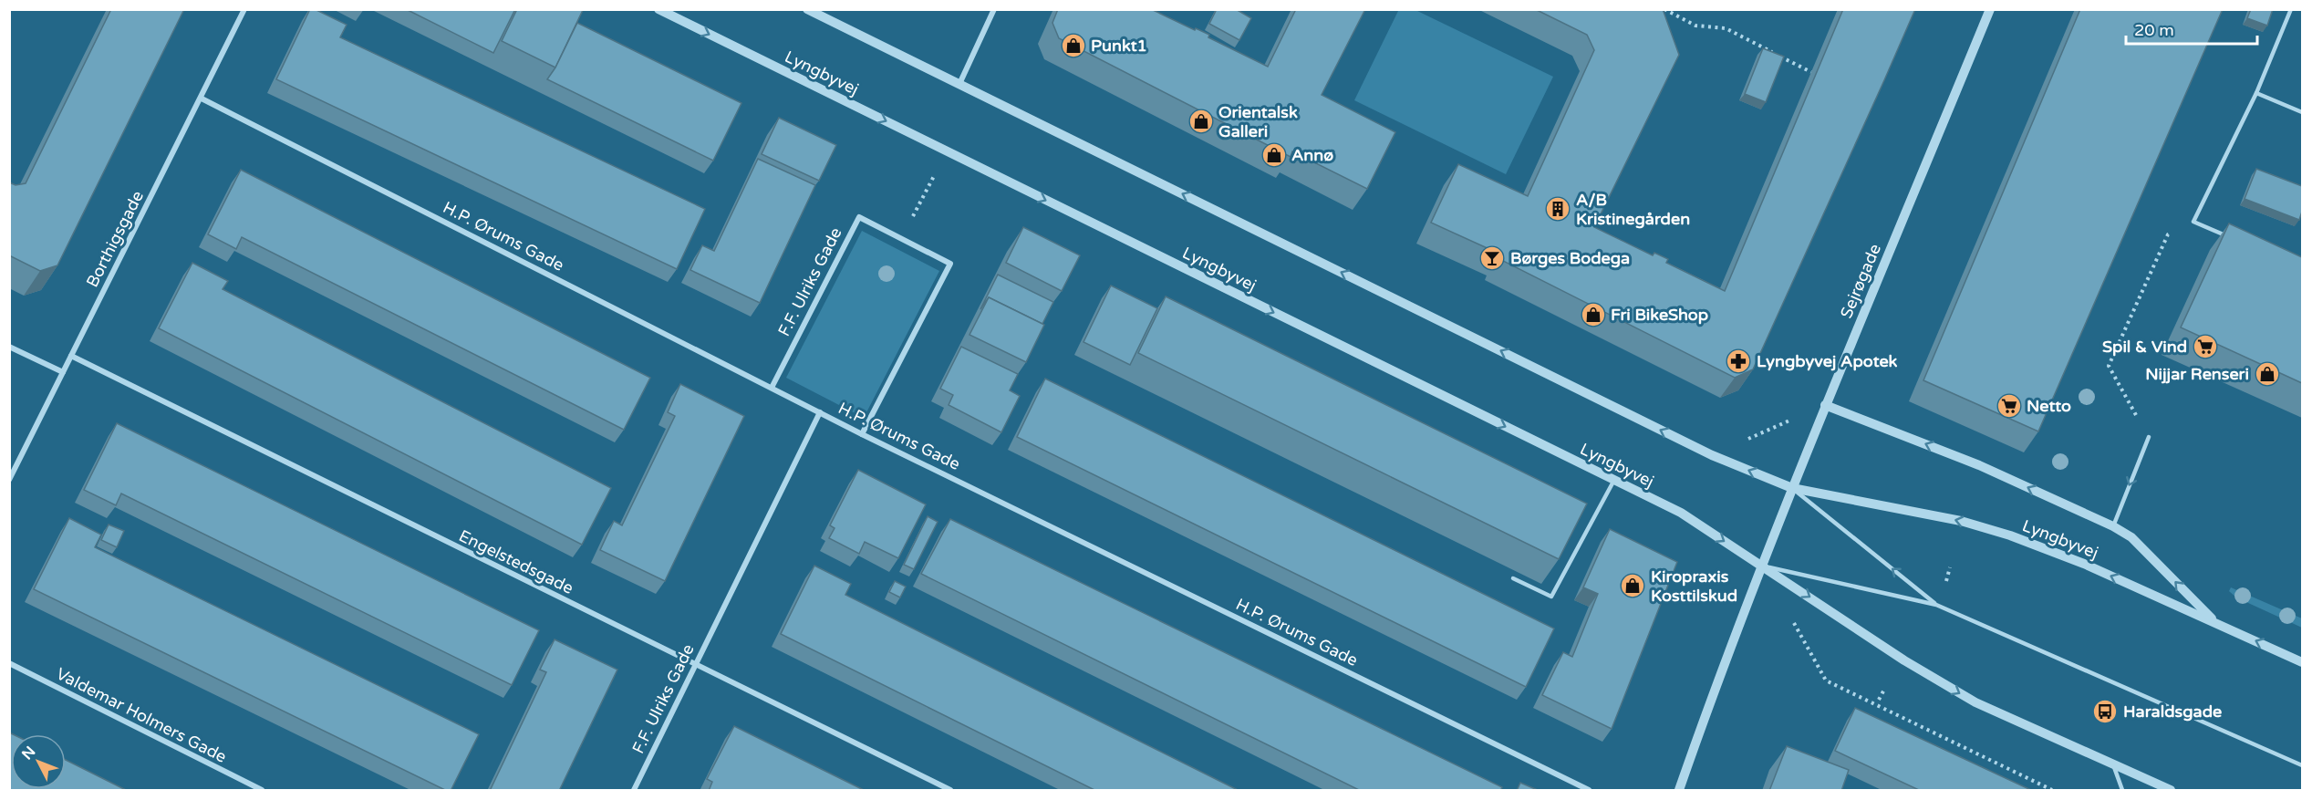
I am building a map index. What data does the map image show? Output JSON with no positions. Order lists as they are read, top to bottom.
{
  "streets": {
    "street": [
      "Lyngbyvej",
      "H.P. Ørums Gade",
      "Borthigsgade",
      "Sejrøgade",
      "F.F. Ulriks Gade",
      "Engelstedsgade",
      "Valdemar Holmers Gade"
    ]
  },
  "crossings": [
    ["Lyngbyvej", "Sejrøgade"],
    ["H.P. Ørums Gade", "Borthigsgade"],
    ["H.P. Ørums Gade", "F.F. Ulriks Gade"],
    ["Borthigsgade", "Engelstedsgade"],
    ["F.F. Ulriks Gade", "Engelstedsgade"]
  ],
  "places": {
    "shop": [
      "Punkt1",
      "Orientalsk Galleri",
      "Annø",
      "Fri BikeShop",
      "Nijjar Renseri",
      "Kiropraxis Kosttilskud"
    ],
    "building": ["A/B Kristinegården"],
    "bar": ["Børges Bodega"],
    "supermarket": ["Spil & Vind", "Netto"],
    "pharmacy": ["Lyngbyvej Apotek"],
    "bus stop": ["Haraldsgade"]
  },
  "scale_bar": "20 m",
  "north": "top left"
}
